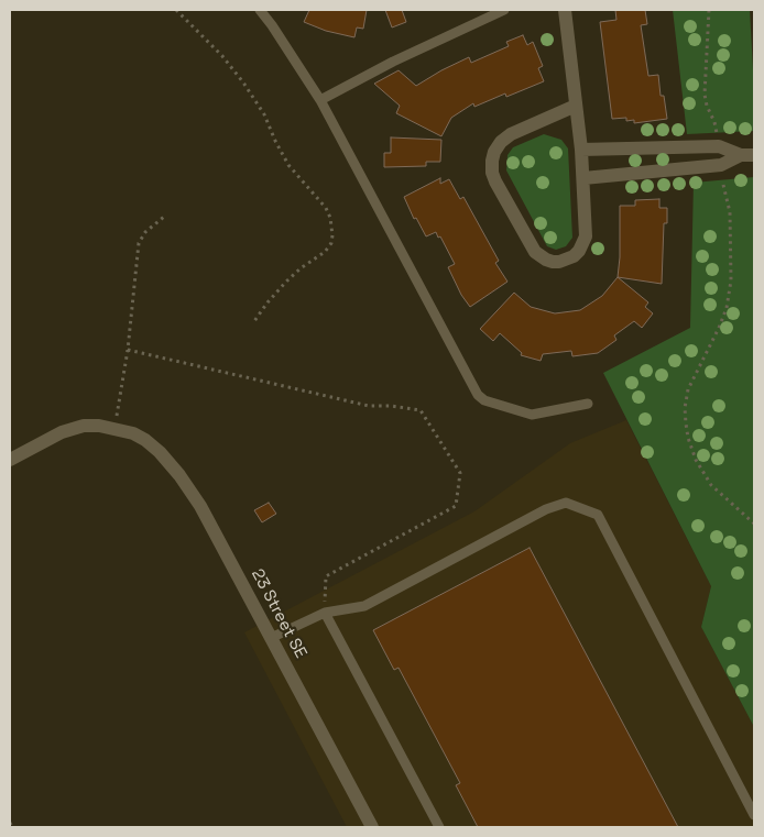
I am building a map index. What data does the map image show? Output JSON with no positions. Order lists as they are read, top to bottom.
{
  "streets": {
    "street": ["23 Street SE"]
  }
}
